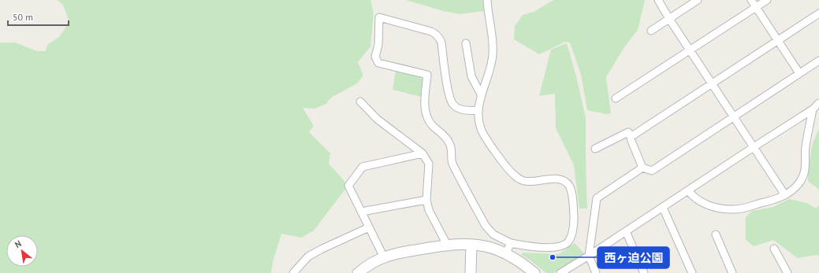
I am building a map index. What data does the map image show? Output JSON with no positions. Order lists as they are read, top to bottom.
{
  "places": ["西ヶ迫公園"],
  "scale_bar": "50 m",
  "north": "top left"
}
